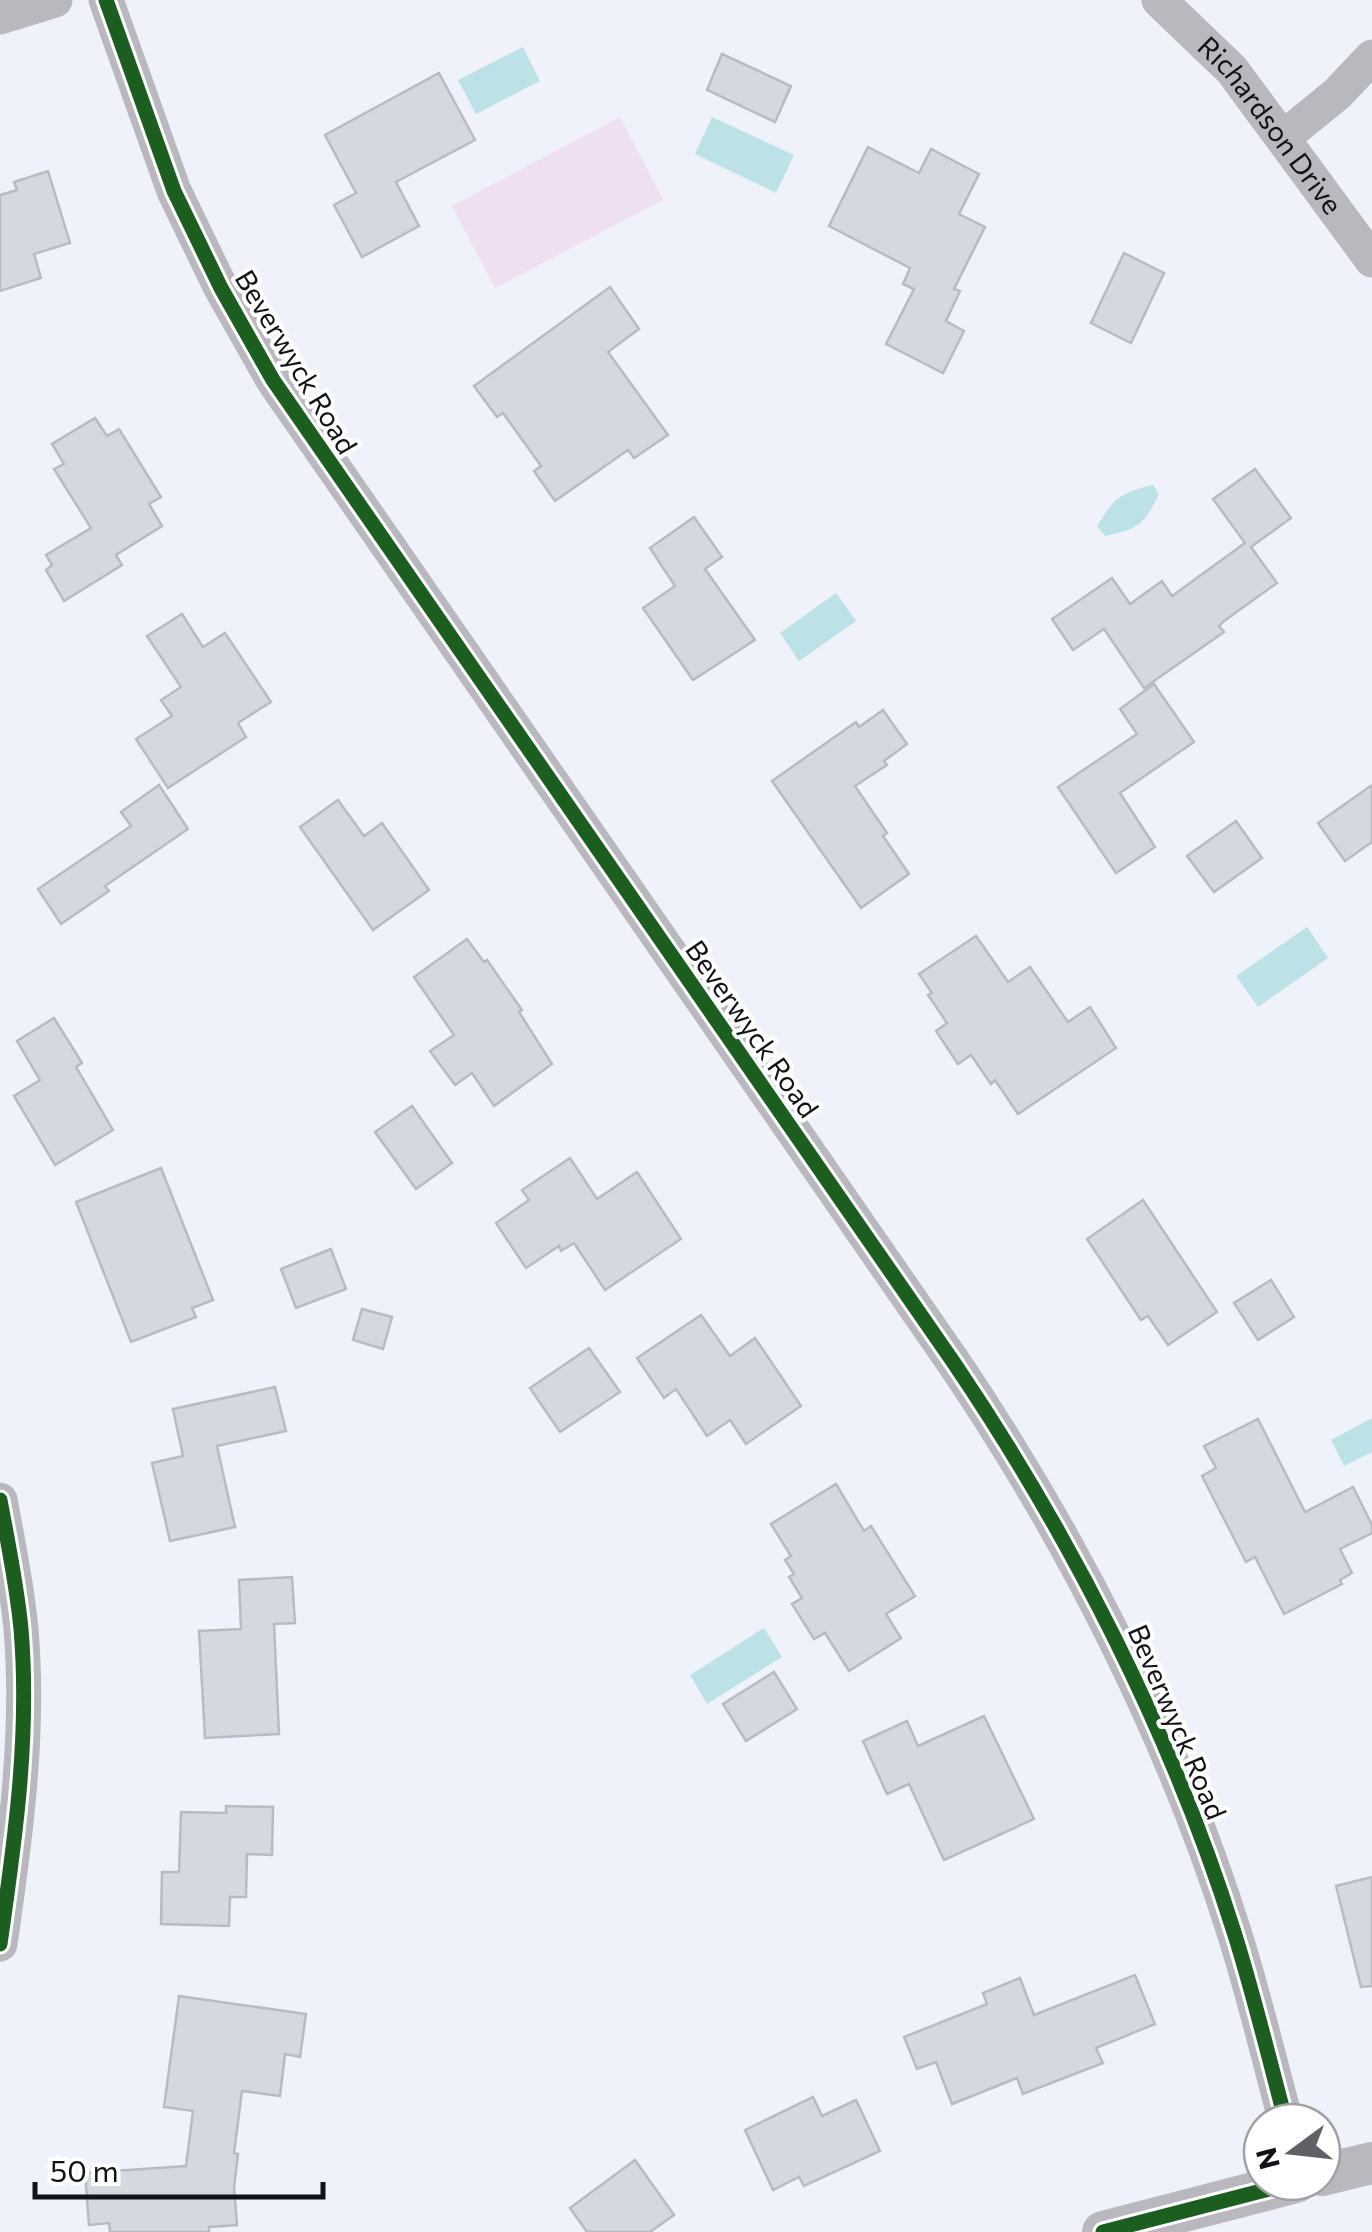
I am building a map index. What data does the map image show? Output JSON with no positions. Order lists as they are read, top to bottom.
{
  "streets": {
    "street": ["Richardson Drive", "Beverwyck Road"]
  },
  "scale_bar": "50 m",
  "north": "left"
}
